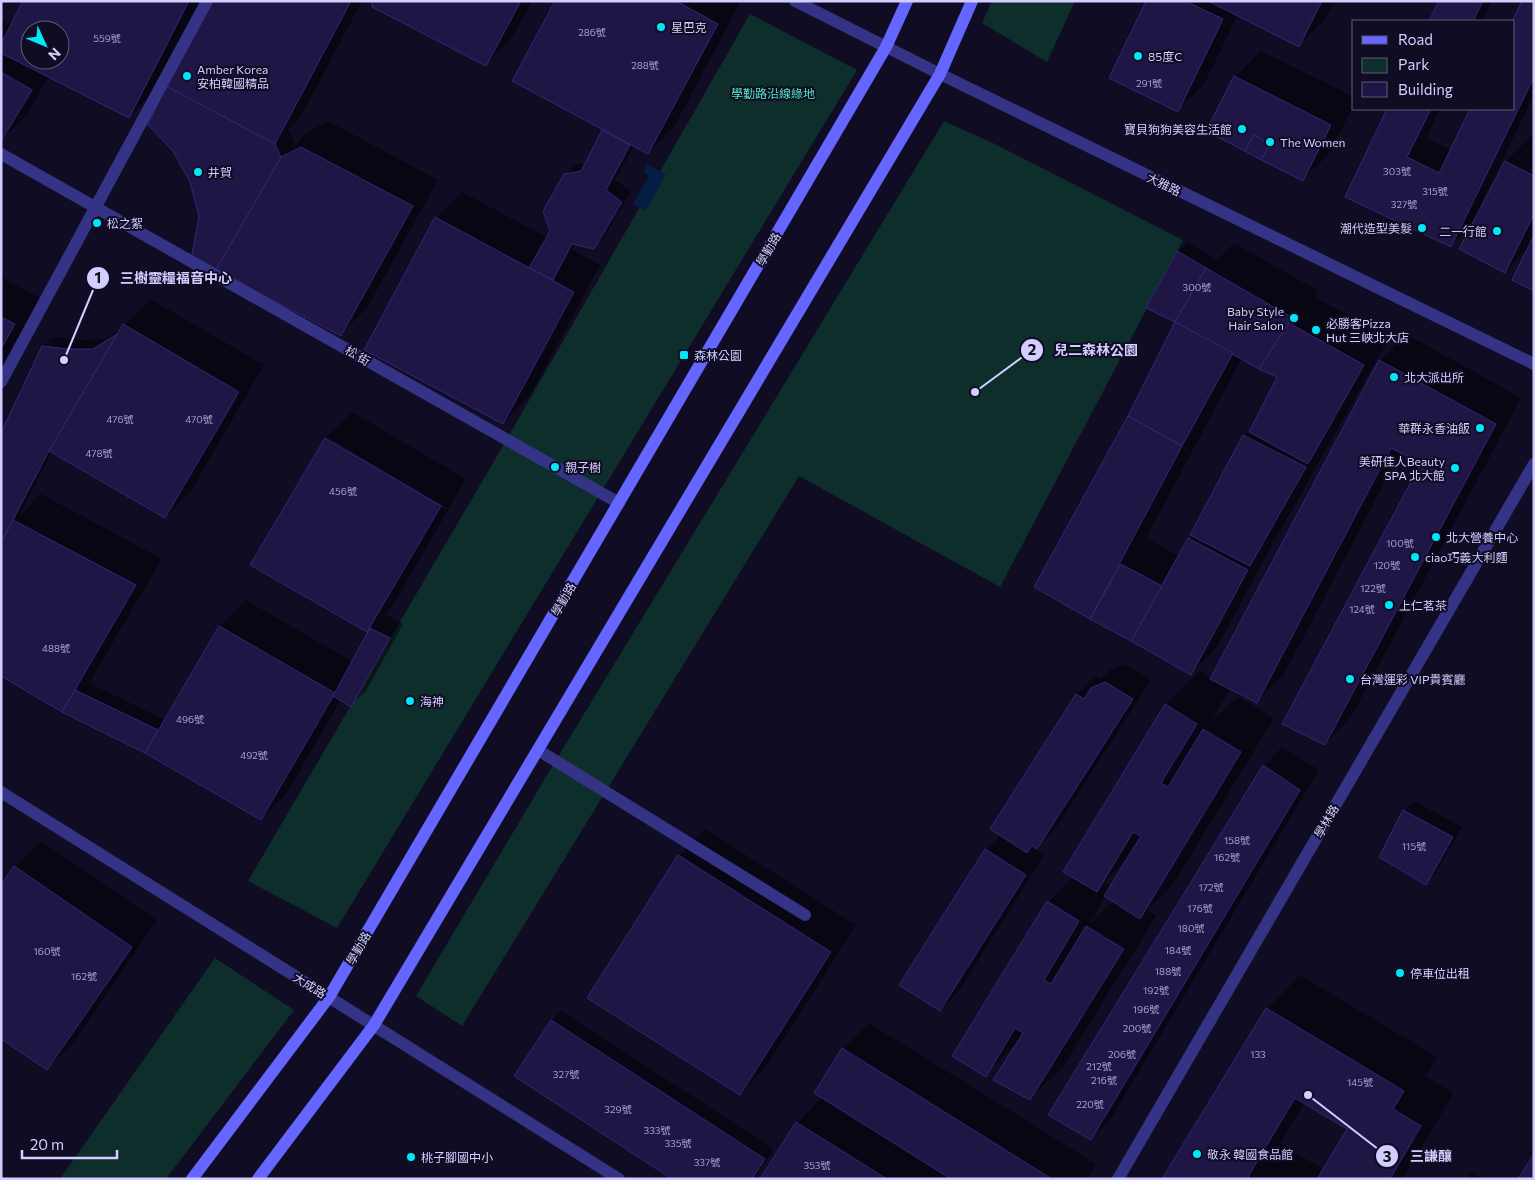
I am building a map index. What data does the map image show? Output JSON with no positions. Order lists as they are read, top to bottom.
{
  "streets": {
    "street": [
      "大雅路",
      "學勤路",
      "松 街",
      "學林路",
      "大成路"
    ]
  },
  "crossings": [
    ["大雅路", "學勤路"],
    ["學勤路", "松 街"],
    ["學勤路", "大成路"]
  ],
  "parks": ["學勤路沿線綠地"],
  "places": {
    "other": [
      "星巴克",
      "85度C",
      "Amber Korea 安柏韓國精品",
      "寶貝狗狗美容生活館",
      "The Women",
      "井賀",
      "松之絮",
      "潮代造型美髮",
      "二一行館",
      "Baby Style Hair Salon",
      "必勝客Pizza Hut 三峽北大店",
      "三樹靈糧福音中心",
      "北大派出所",
      "兒二森林公園",
      "華群永香油飯",
      "親子樹",
      "美研佳人Beauty SPA 北大館",
      "北大營養中心",
      "ciao巧義大利麵",
      "上仁茗茶",
      "台灣運彩 VIP貴賓廳",
      "海神",
      "停車位出租",
      "三謙釀",
      "敬永 韓國食品館",
      "桃子腳國中小"
    ],
    "transit": ["森林公園"]
  },
  "house_numbers": [
    "286號",
    "559號",
    "288號",
    "291號",
    "303號",
    "315號",
    "327號",
    "300號",
    "476號",
    "470號",
    "478號",
    "456號",
    "100號",
    "120號",
    "122號",
    "124號",
    "488號",
    "496號",
    "492號",
    "158號",
    "115號",
    "162號",
    "172號",
    "176號",
    "180號",
    "184號",
    "160號",
    "188號",
    "162號",
    "192號",
    "196號",
    "200號",
    "206號",
    "133",
    "212號",
    "327號",
    "216號",
    "145號",
    "220號",
    "329號",
    "333號",
    "335號",
    "337號",
    "353號"
  ],
  "legend": ["Road", "Park", "Building"],
  "scale_bar": "20 m",
  "north": "bottom right"
}
